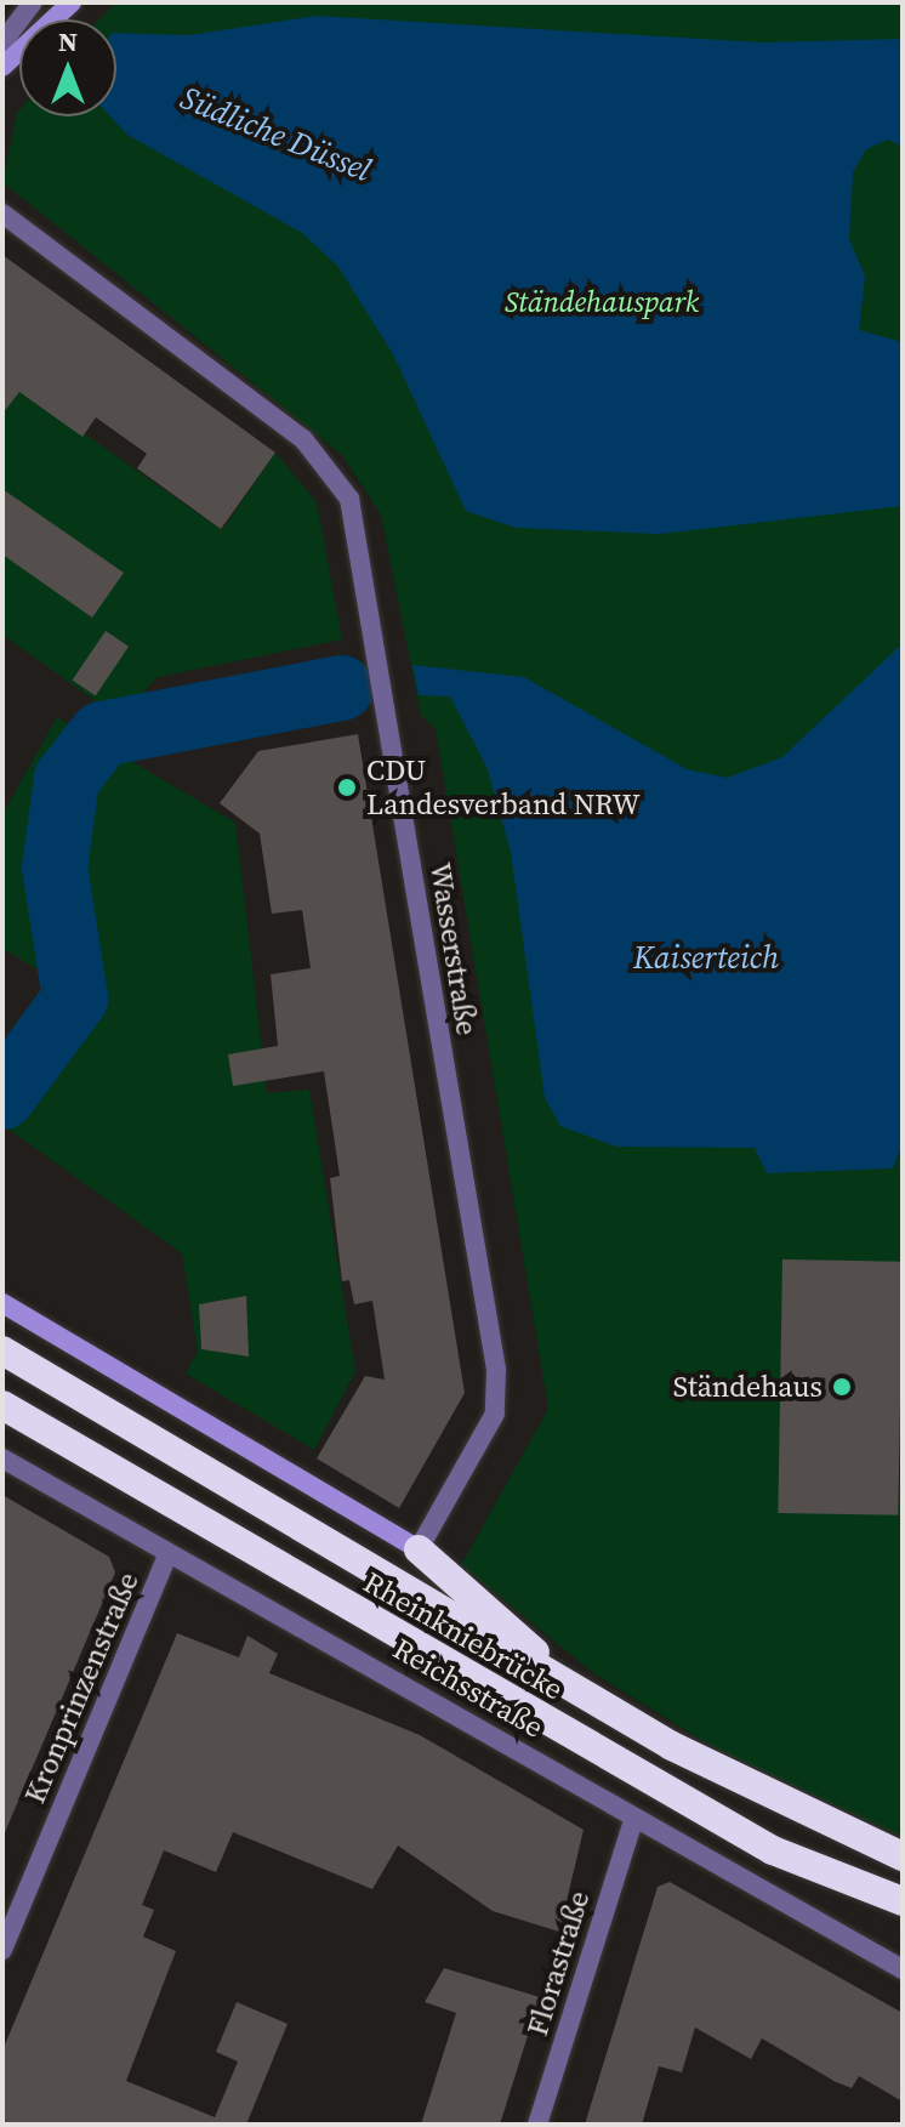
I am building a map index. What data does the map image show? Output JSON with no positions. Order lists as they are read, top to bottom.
{
  "streets": {
    "highway": ["Rheinkniebrücke", "Reichsstraße"],
    "street": ["Wasserstraße", "Kronprinzenstraße", "Florastraße"]
  },
  "crossings": [
    ["Rheinkniebrücke", "Reichsstraße"],
    ["Kronprinzenstraße", "Reichsstraße"],
    ["Reichsstraße", "Florastraße"]
  ],
  "water": ["Südliche Düssel", "Kaiserteich"],
  "parks": ["Ständehauspark"],
  "places": ["CDU Landesverband NRW", "Ständehaus"],
  "north": "top"
}
